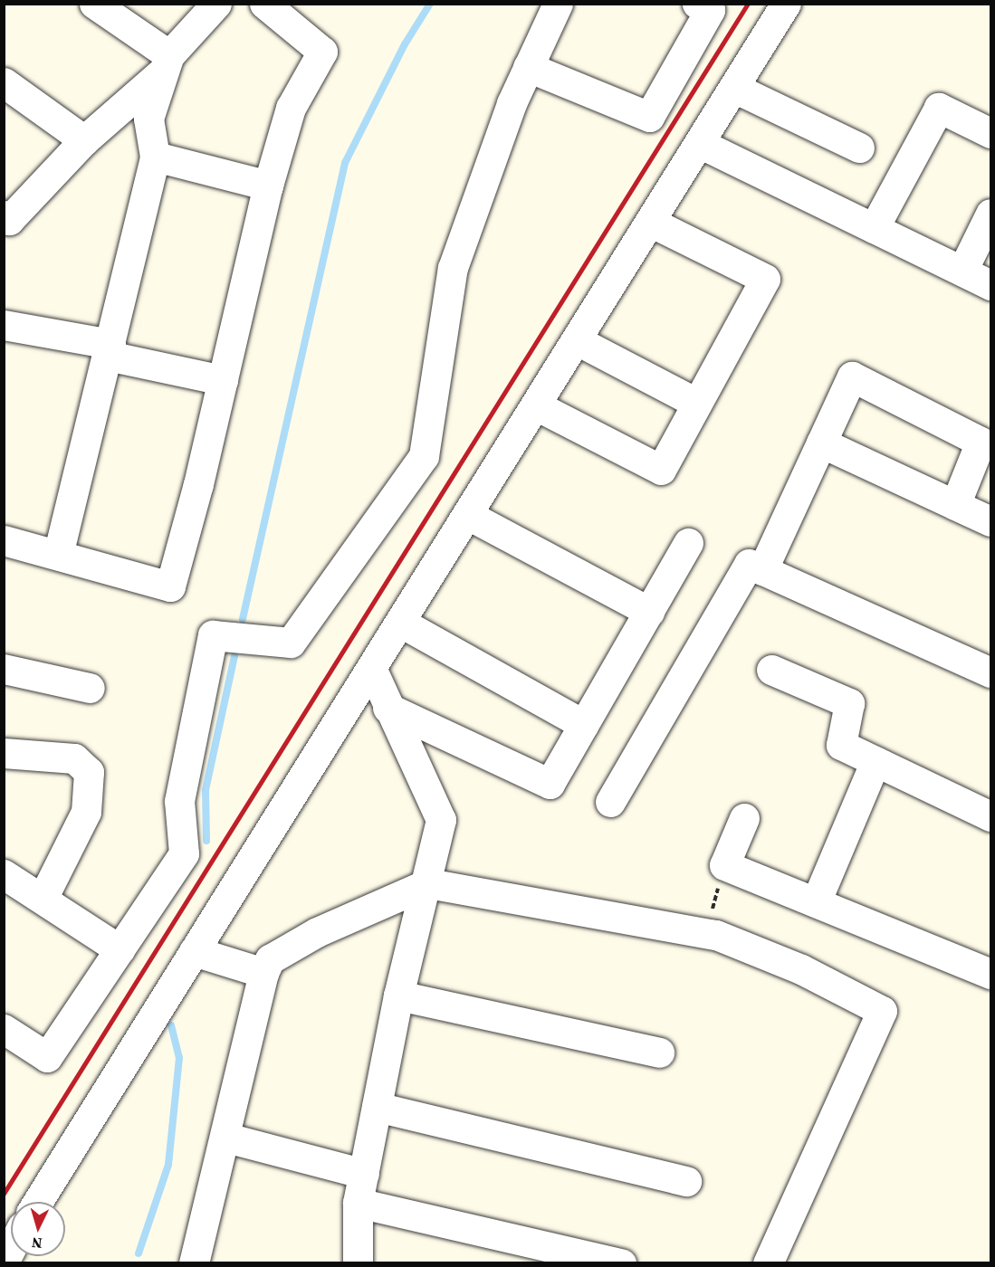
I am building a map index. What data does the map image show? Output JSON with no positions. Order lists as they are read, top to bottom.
{
  "north": "bottom"
}
